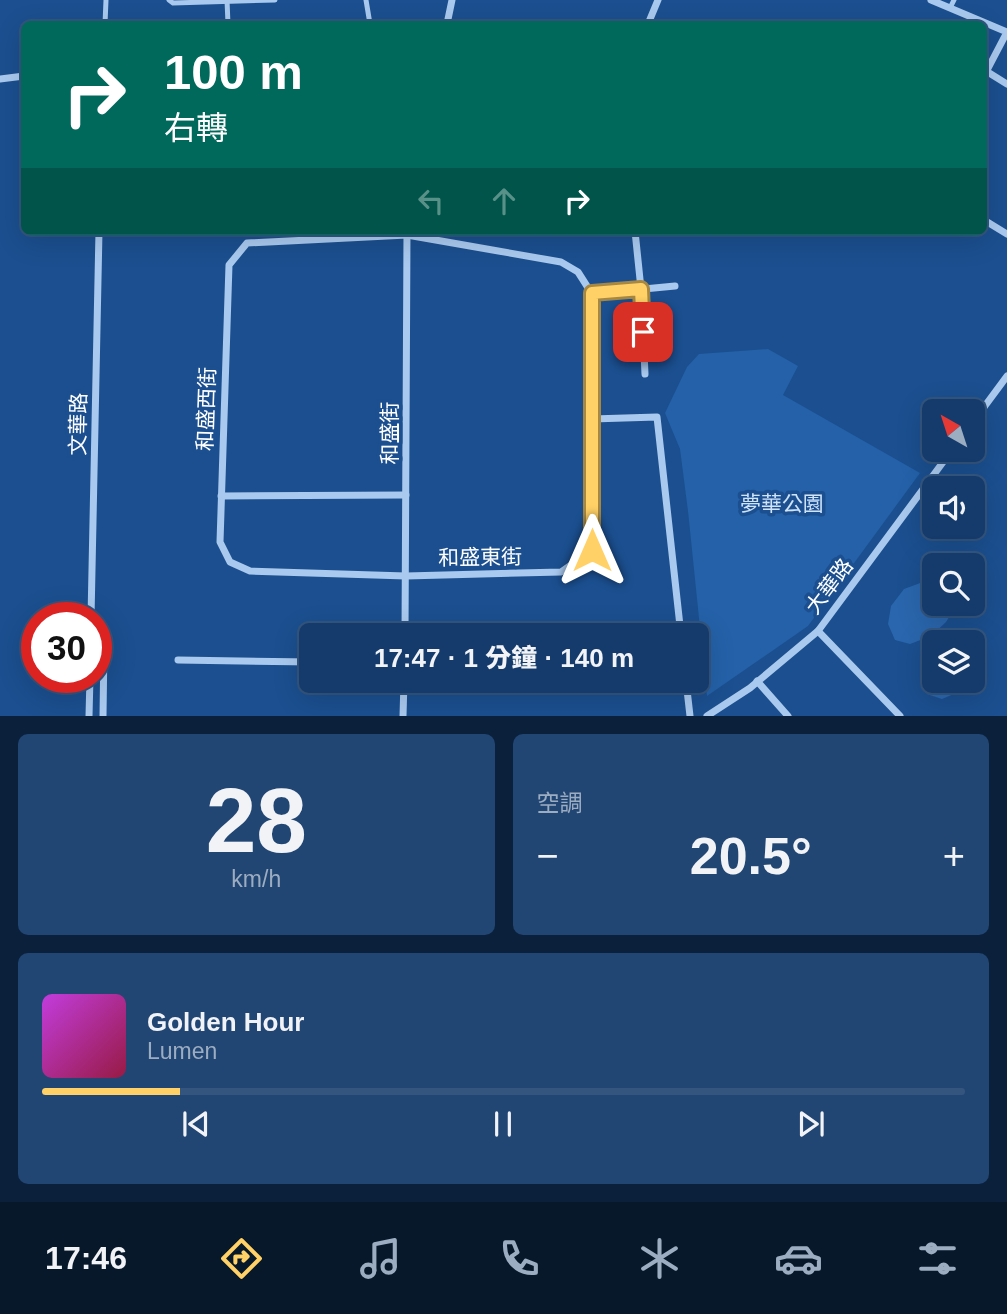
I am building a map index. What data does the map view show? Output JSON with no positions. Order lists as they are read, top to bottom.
{
  "streets": {
    "street": [
      "和盛西街",
      "文華路",
      "和盛街",
      "和盛東街",
      "大華路"
    ]
  },
  "crossings": [
    ["和盛西街", "和盛街"],
    ["和盛西街", "和盛東街"],
    ["和盛街", "和盛東街"]
  ],
  "parks": ["夢華公園"],
  "north": "top left",
  "page": {
    "turn": ["100 m", "右轉"],
    "limit": "30",
    "trip": "17:47 · 1 分鐘 · 140 m",
    "tile": [
      ["28", "km/h"],
      "空調"
    ],
    "heat": ["−", "20.5°", "+"],
    "song": ["Golden Hour", "Lumen"],
    "tabs": "17:46"
  }
}
